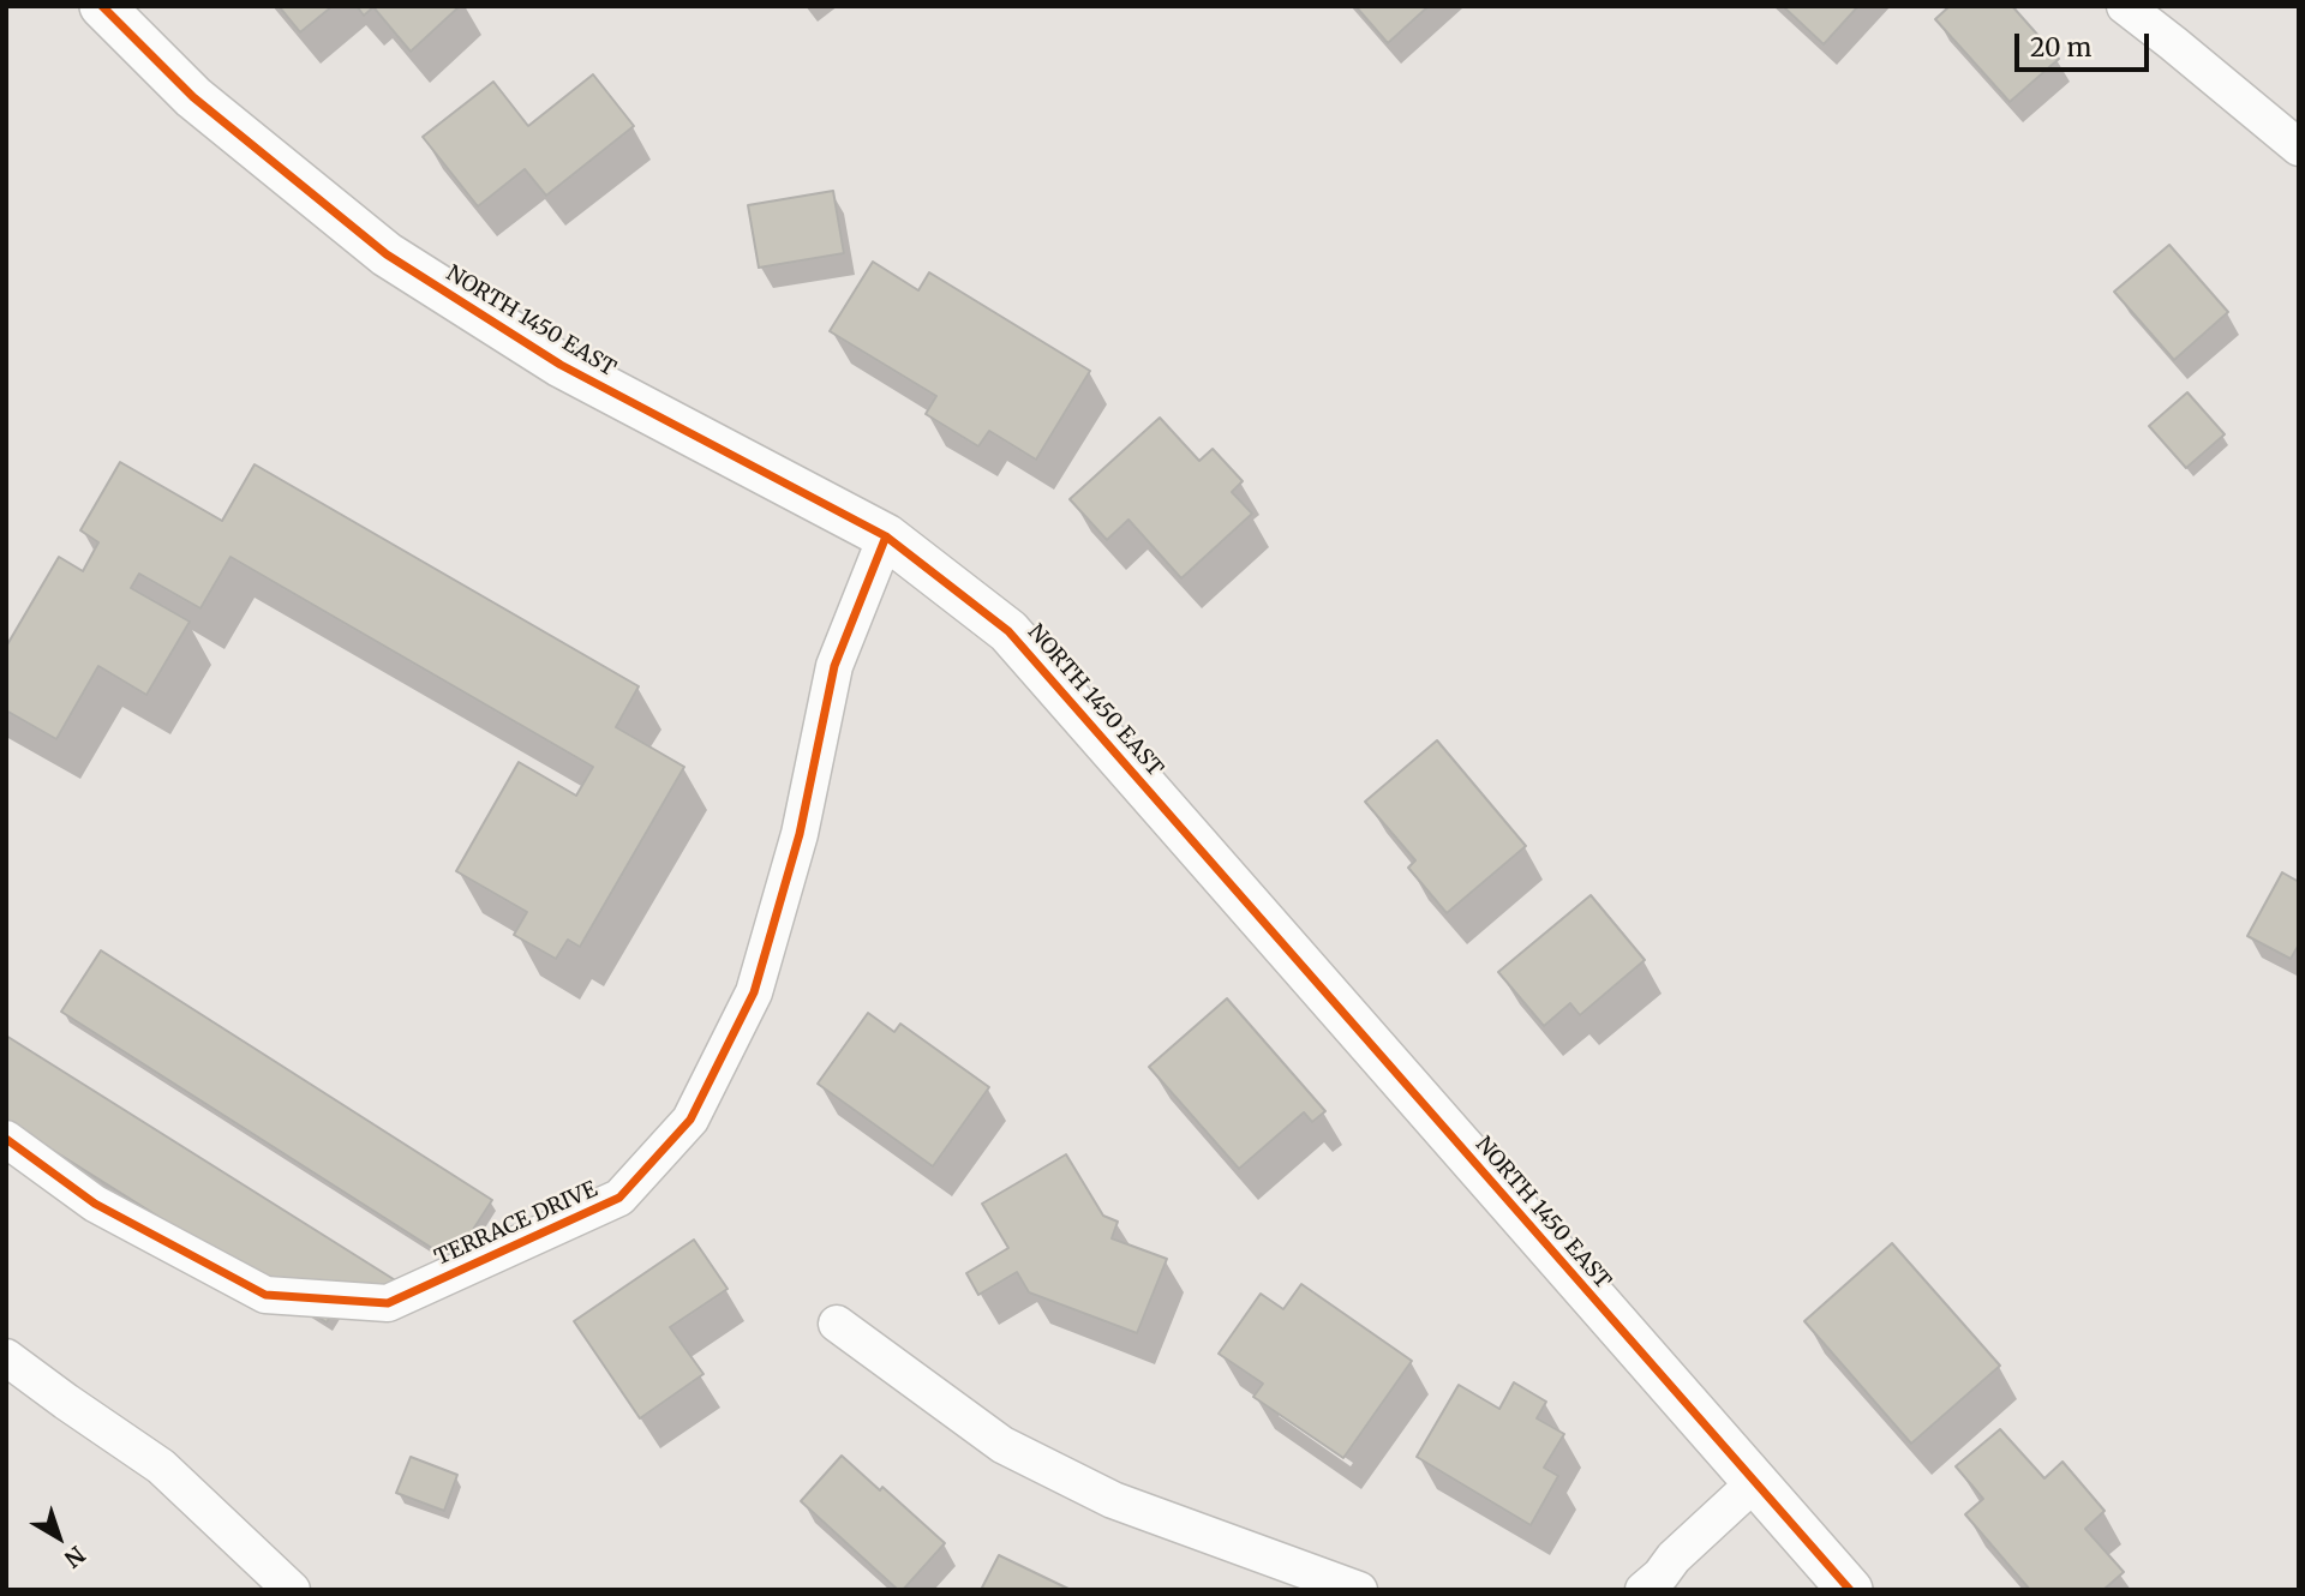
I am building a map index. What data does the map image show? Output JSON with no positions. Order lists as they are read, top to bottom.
{
  "streets": {
    "street": ["NORTH 1450 EAST", "TERRACE DRIVE"]
  },
  "crossings": [
    ["NORTH 1450 EAST", "TERRACE DRIVE"]
  ],
  "scale_bar": "20 m",
  "north": "bottom right"
}
